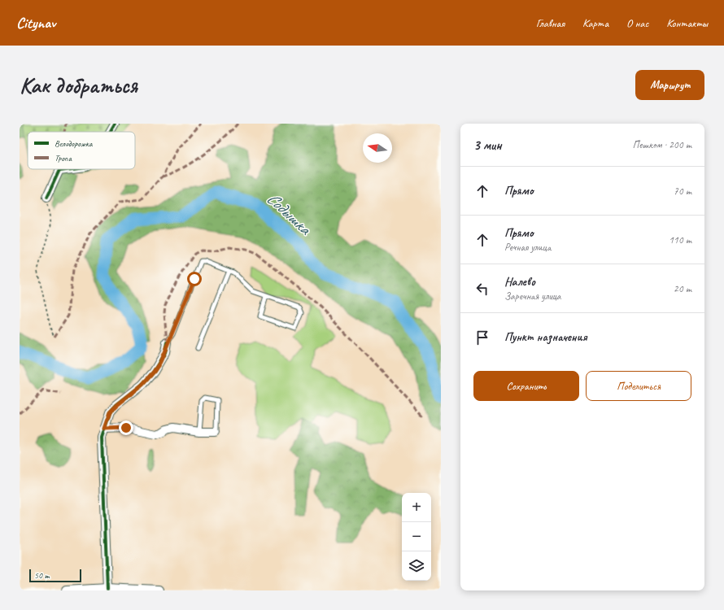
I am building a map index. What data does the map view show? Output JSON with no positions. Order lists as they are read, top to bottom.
{
  "water": ["Содышка"],
  "legend": ["Велодорожка", "Тропа"],
  "scale_bar": "50 m",
  "north": "left",
  "page": {
    "header": "Citynav",
    "nav": [
      "Главная",
      "Карта",
      "О нас",
      "Контакты"
    ],
    "buttons": [
      "Маршрут",
      ["Сохранить", "Поделиться"]
    ],
    "title": "Как добраться",
    "heading": ["3 мин", "Пешком · 200 m"],
    "list": [
      ["Прямо", "70 m"],
      ["Прямо", "Речная улица", "110 m"],
      ["Налево", "Заречная улица", "20 m"],
      "Пункт назначения"
    ],
    "map_buttons": ["+", "−"],
    "scale": "50 m"
  }
}
